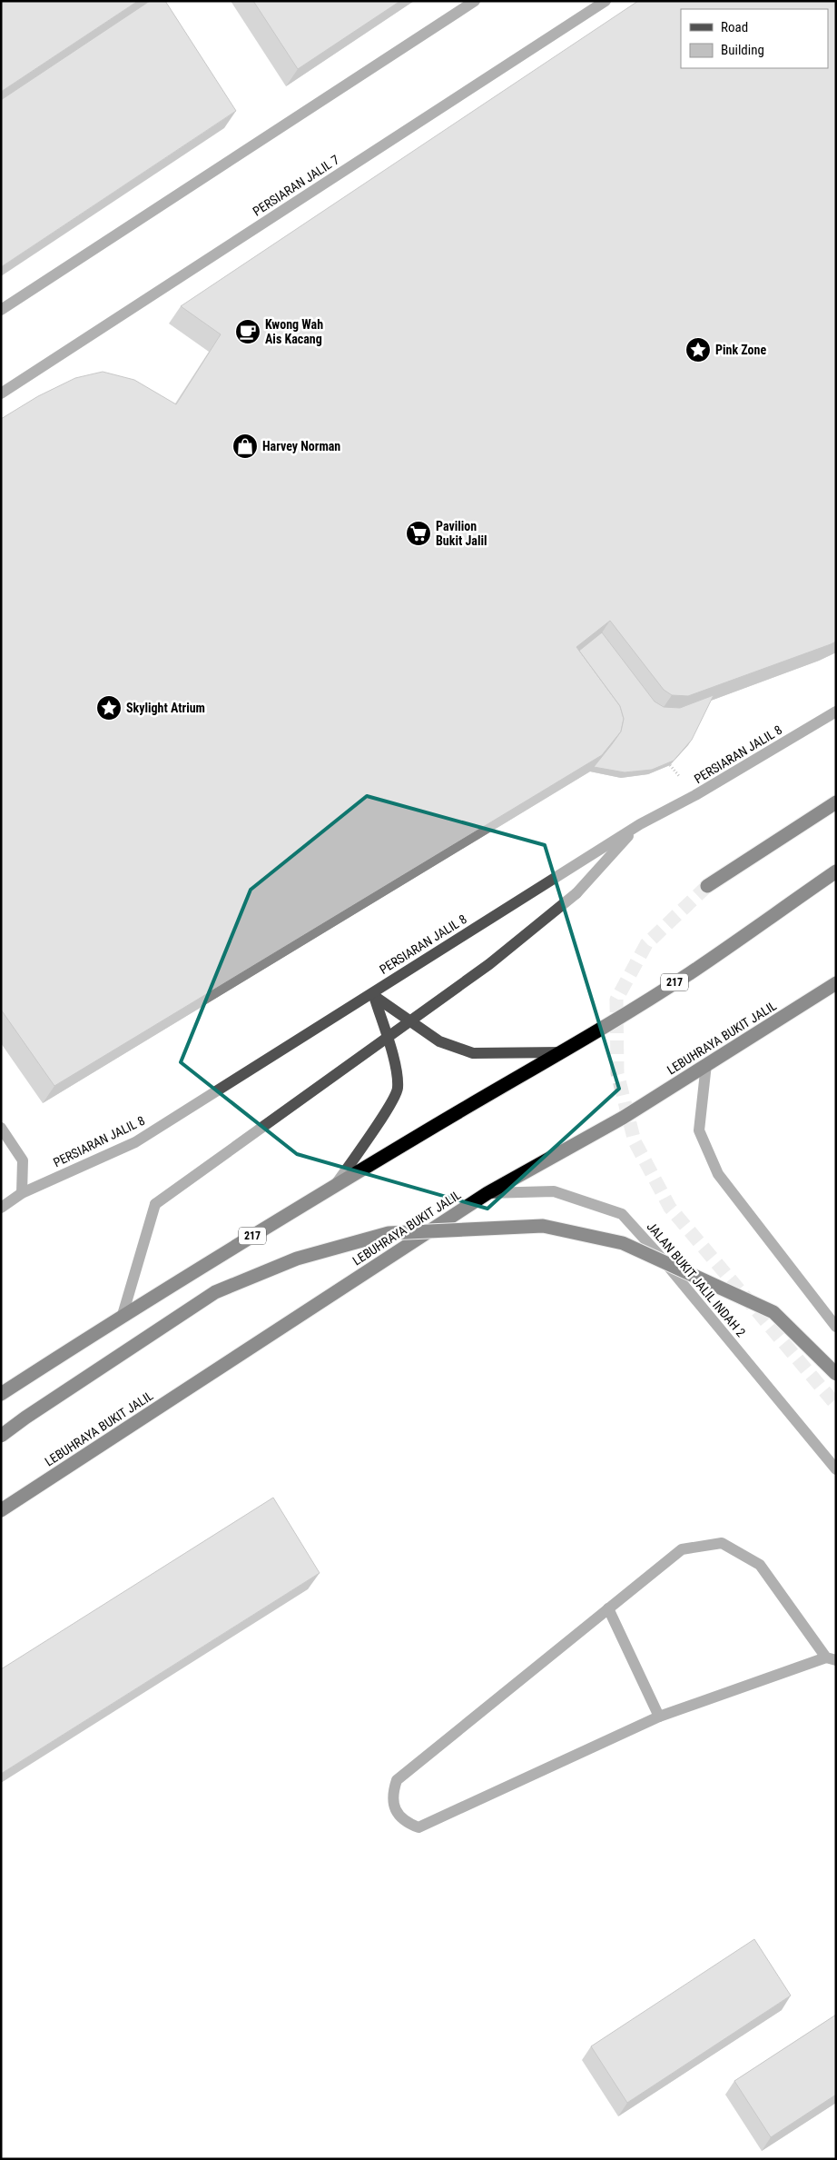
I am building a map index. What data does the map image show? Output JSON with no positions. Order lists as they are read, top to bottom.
{
  "streets": {
    "highway": ["217", "LEBUHRAYA BUKIT JALIL"],
    "street": ["PERSIARAN JALIL 7", "PERSIARAN JALIL 8", "JALAN BUKIT JALIL INDAH 2"]
  },
  "crossings": [
    ["LEBUHRAYA BUKIT JALIL", "JALAN BUKIT JALIL INDAH 2"]
  ],
  "places": {
    "cafe": ["Kwong Wah Ais Kacang"],
    "place": ["Pink Zone", "Skylight Atrium"],
    "shop": ["Harvey Norman"],
    "supermarket": ["Pavilion Bukit Jalil"]
  },
  "legend": ["Road", "Building"]
}
